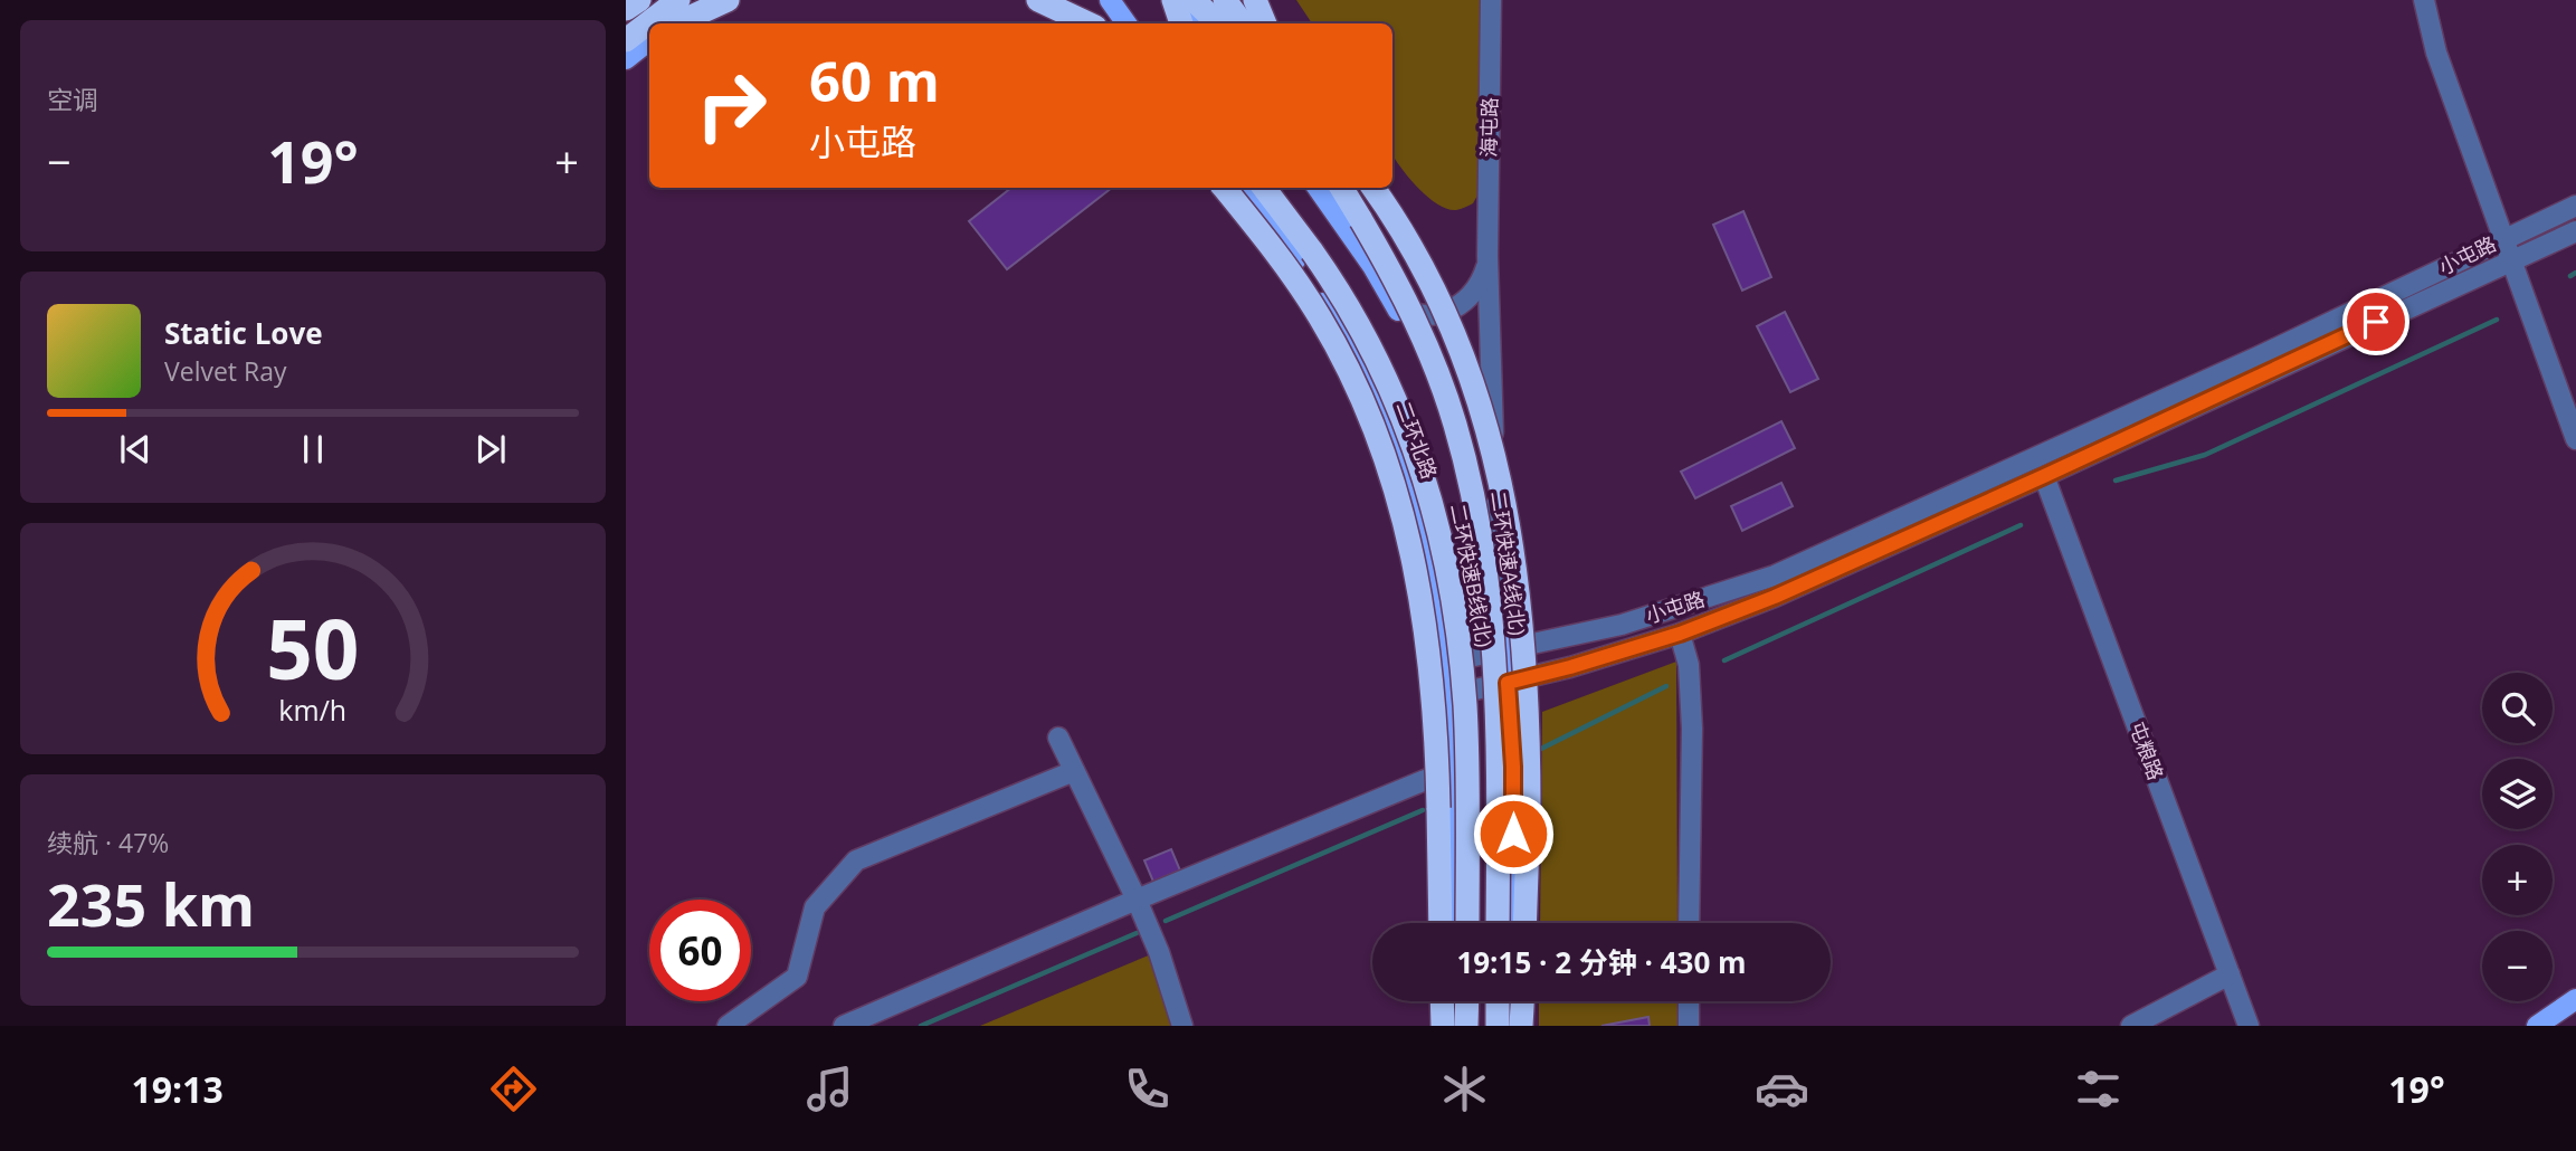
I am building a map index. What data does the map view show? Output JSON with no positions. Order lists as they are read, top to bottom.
{
  "streets": {
    "highway": ["二环快速A线(北)", "二环快速B线(北)"],
    "main road": ["二环北路"],
    "street": ["海屯路", "小屯路", "屯粮路"]
  },
  "crossings": [
    ["海屯路", "小屯路"],
    ["海屯路", "二环北路"],
    ["小屯路", "二环北路"],
    ["小屯路", "屯粮路"]
  ],
  "page": {
    "tile": [
      "空调",
      ["续航 · 47%", "235 km"]
    ],
    "turn": ["60 m", "小屯路"],
    "heat": ["−", "19°", "+"],
    "song": ["Static Love", "Velvet Ray"],
    "map_buttons": ["+", "−"],
    "limit": "60",
    "trip": "19:15 · 2 分钟 · 430 m",
    "tabs": ["19:13", "19°"],
    "gauge": ["50", "km/h"]
  }
}
